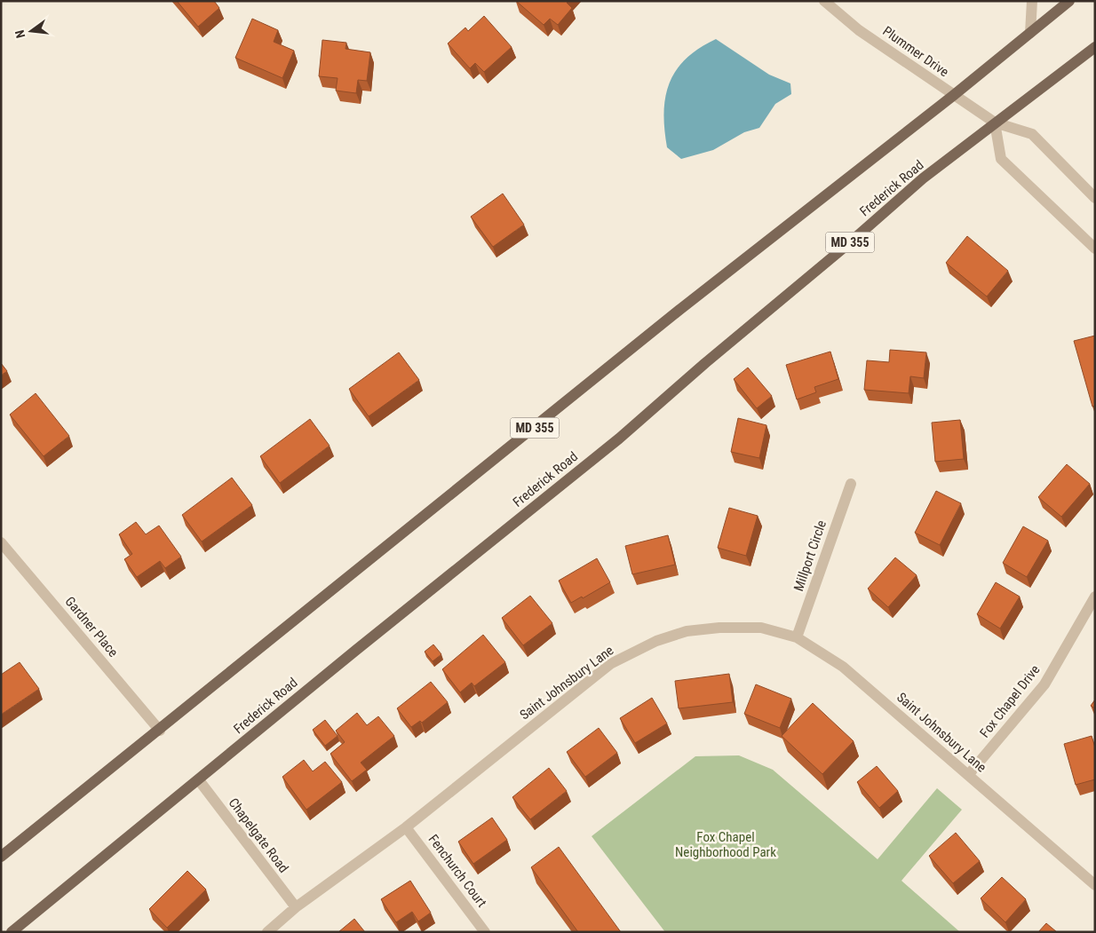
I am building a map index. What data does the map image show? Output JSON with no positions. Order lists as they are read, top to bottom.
{
  "streets": {
    "main road": ["Frederick Road", "MD 355"],
    "street": [
      "Plummer Drive",
      "Millport Circle",
      "Gardner Place",
      "Saint Johnsbury Lane",
      "Fox Chapel Drive",
      "Chapelgate Road",
      "Fenchurch Court"
    ]
  },
  "crossings": [
    ["Plummer Drive", "Frederick Road"],
    ["Plummer Drive", "MD 355"],
    ["Frederick Road", "Chapelgate Road"],
    ["MD 355", "Gardner Place"],
    ["Millport Circle", "Saint Johnsbury Lane"],
    ["Saint Johnsbury Lane", "Fox Chapel Drive"],
    ["Saint Johnsbury Lane", "Chapelgate Road"],
    ["Saint Johnsbury Lane", "Fenchurch Court"]
  ],
  "parks": ["Fox Chapel Neighborhood Park"],
  "north": "left"
}
